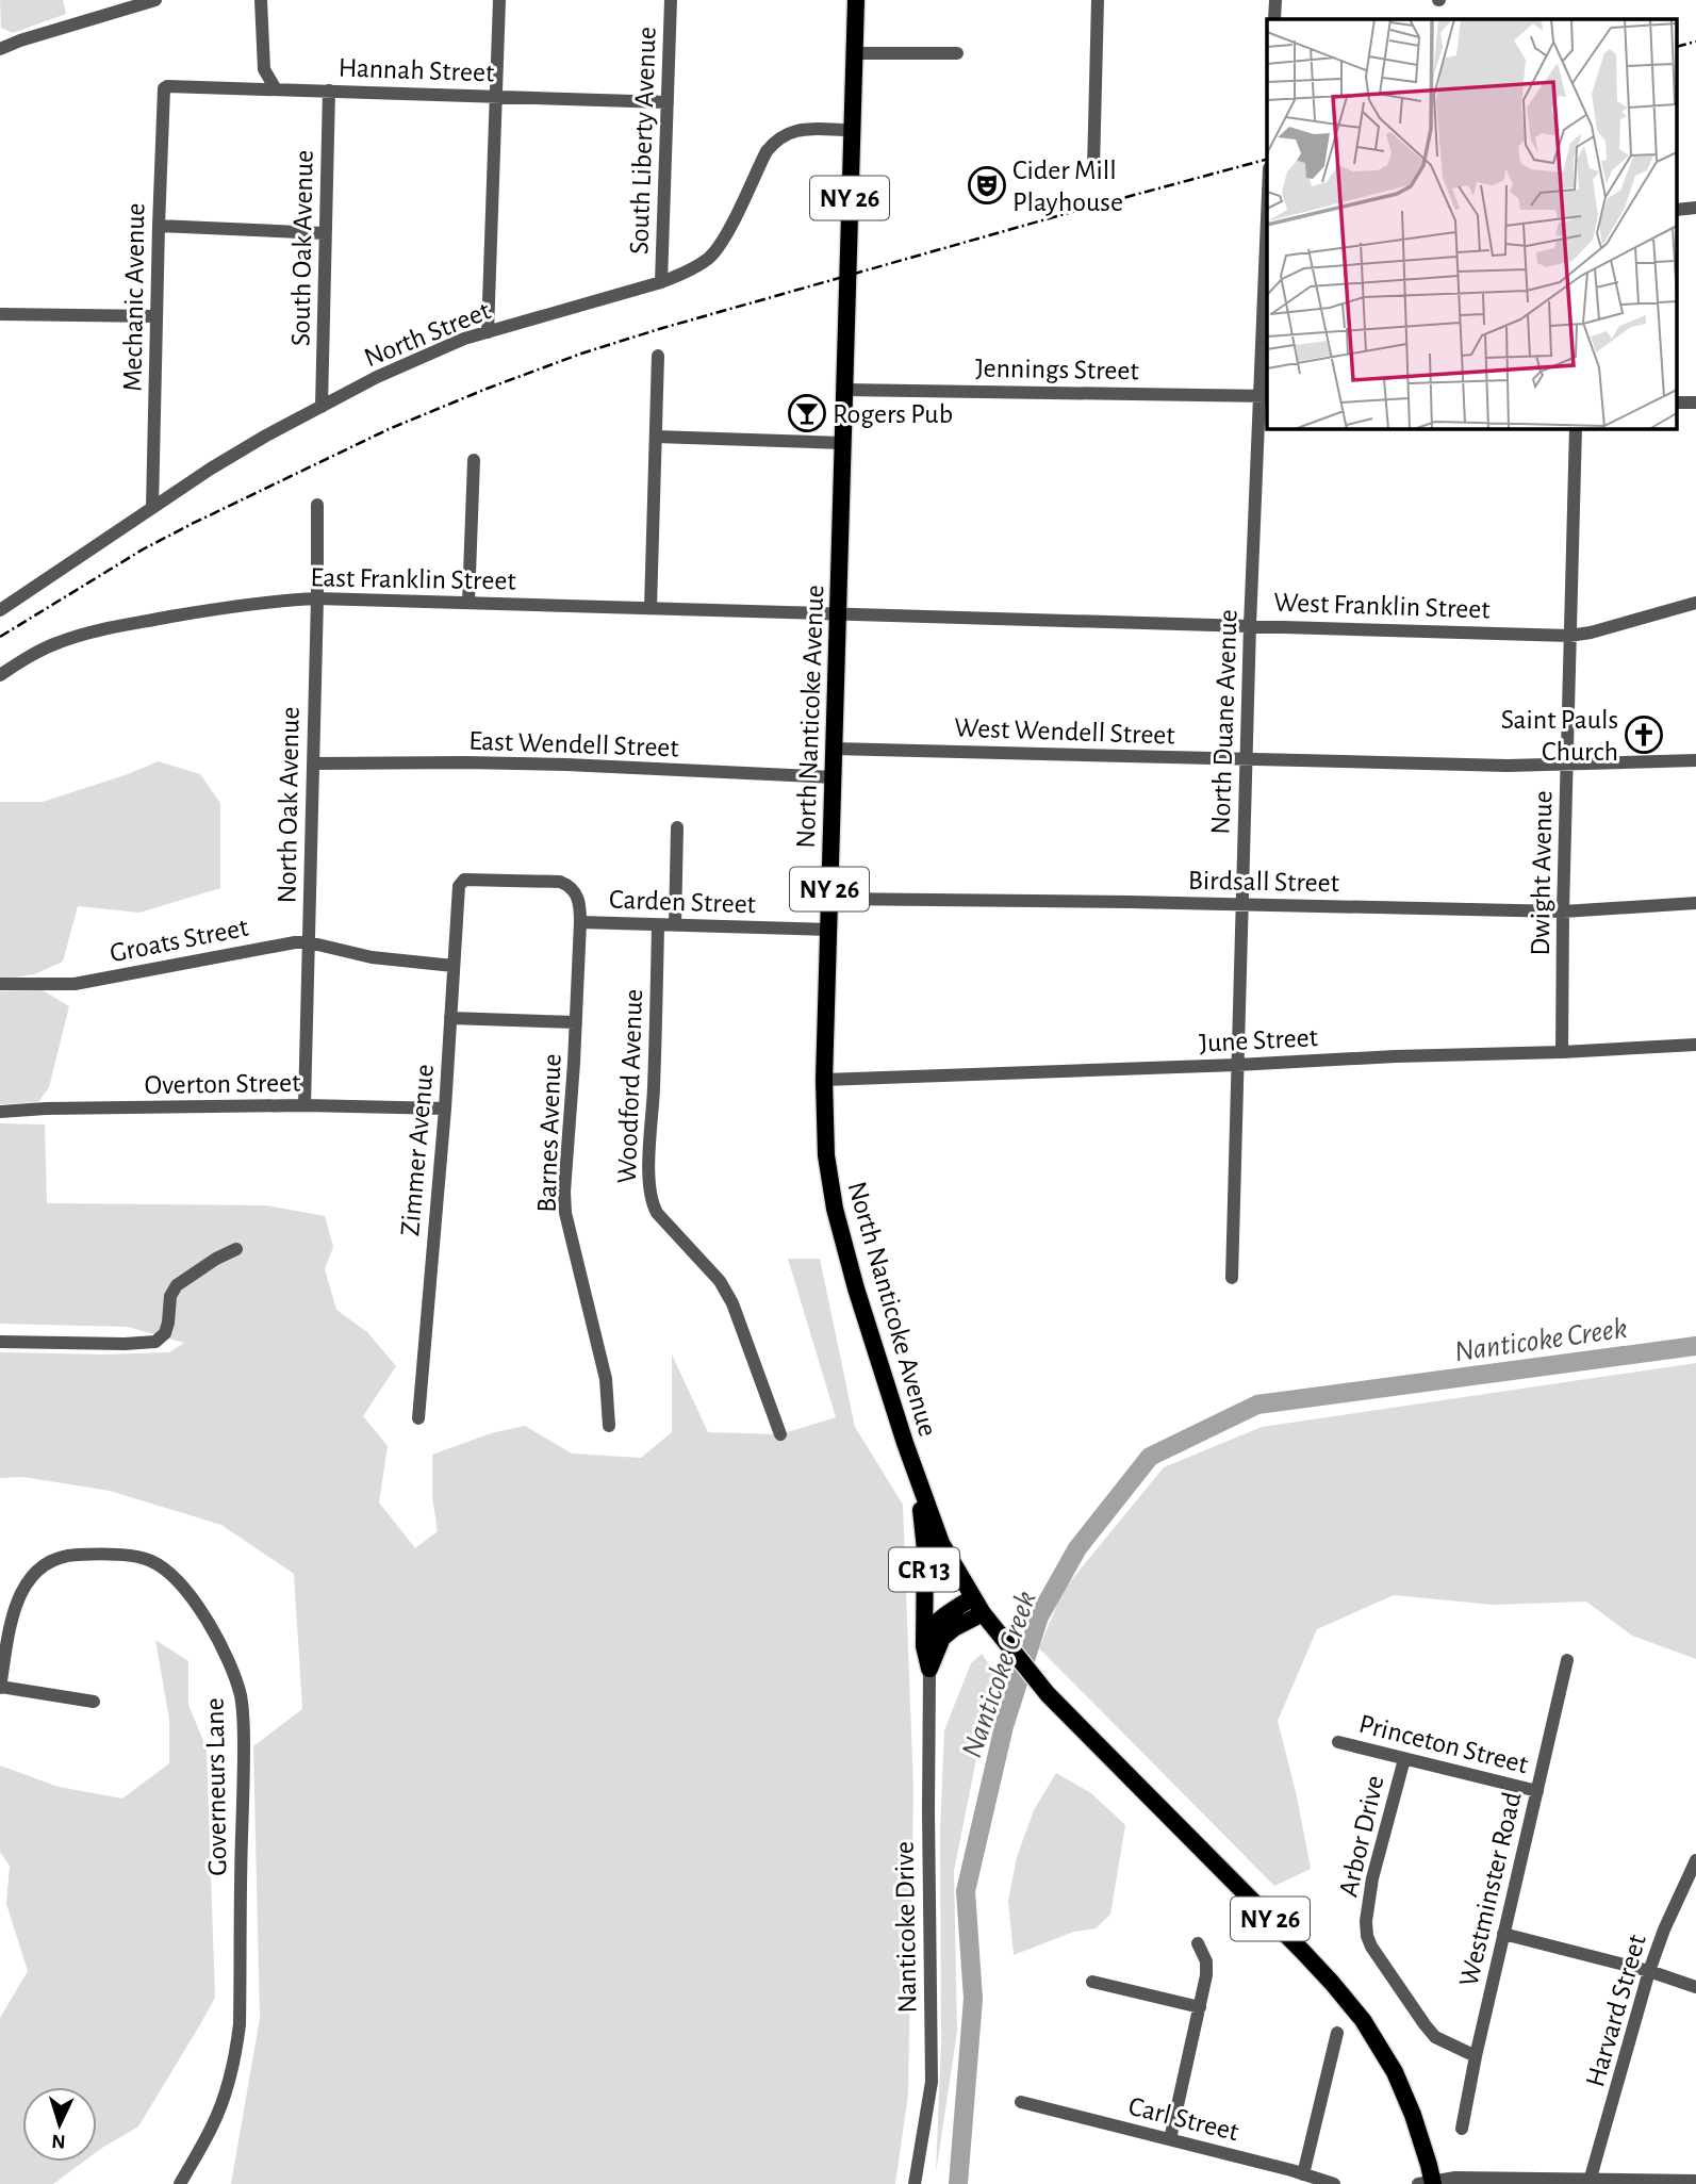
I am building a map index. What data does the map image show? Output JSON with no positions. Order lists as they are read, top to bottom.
{
  "streets": {
    "main road": ["NY 26", "North Nanticoke Avenue", "CR 13"],
    "street": [
      "Hannah Street",
      "South Liberty Avenue",
      "South Oak Avenue",
      "Mechanic Avenue",
      "North Street",
      "Jennings Street",
      "East Franklin Street",
      "West Franklin Street",
      "North Duane Avenue",
      "West Wendell Street",
      "East Wendell Street",
      "North Oak Avenue",
      "Dwight Avenue",
      "Birdsall Street",
      "Carden Street",
      "Groats Street",
      "June Street",
      "Overton Street",
      "Woodford Avenue",
      "Barnes Avenue",
      "Zimmer Avenue",
      "Princeton Street",
      "Governeurs Lane",
      "Arbor Drive",
      "Westminster Road",
      "Nanticoke Drive",
      "Harvard Street",
      "Carl Street"
    ]
  },
  "crossings": [
    ["Hannah Street", "South Liberty Avenue"],
    ["Hannah Street", "South Oak Avenue"],
    ["Hannah Street", "Mechanic Avenue"],
    ["South Liberty Avenue", "North Street"],
    ["NY 26", "North Street"],
    ["NY 26", "North Nanticoke Avenue"],
    ["NY 26", "CR 13"],
    ["South Oak Avenue", "North Street"],
    ["Mechanic Avenue", "North Street"],
    ["North Street", "North Nanticoke Avenue"],
    ["Jennings Street", "North Nanticoke Avenue"],
    ["Jennings Street", "North Duane Avenue"],
    ["East Franklin Street", "West Franklin Street"],
    ["East Franklin Street", "North Nanticoke Avenue"],
    ["East Franklin Street", "North Oak Avenue"],
    ["West Franklin Street", "North Nanticoke Avenue"],
    ["West Franklin Street", "North Duane Avenue"],
    ["West Franklin Street", "Dwight Avenue"],
    ["North Nanticoke Avenue", "West Wendell Street"],
    ["North Nanticoke Avenue", "East Wendell Street"],
    ["North Nanticoke Avenue", "Birdsall Street"],
    ["North Nanticoke Avenue", "Carden Street"],
    ["North Nanticoke Avenue", "June Street"],
    ["North Nanticoke Avenue", "CR 13"],
    ["North Duane Avenue", "West Wendell Street"],
    ["North Duane Avenue", "Birdsall Street"],
    ["North Duane Avenue", "June Street"],
    ["West Wendell Street", "Dwight Avenue"],
    ["East Wendell Street", "North Oak Avenue"],
    ["North Oak Avenue", "Groats Street"],
    ["North Oak Avenue", "Overton Street"],
    ["Dwight Avenue", "Birdsall Street"],
    ["Dwight Avenue", "June Street"],
    ["Carden Street", "Woodford Avenue"],
    ["Carden Street", "Barnes Avenue"],
    ["Groats Street", "Zimmer Avenue"],
    ["Overton Street", "Zimmer Avenue"],
    ["Barnes Avenue", "Zimmer Avenue"],
    ["CR 13", "Nanticoke Drive"],
    ["Princeton Street", "Arbor Drive"],
    ["Princeton Street", "Westminster Road"],
    ["Arbor Drive", "Westminster Road"]
  ],
  "water": ["Nanticoke Creek"],
  "places": {
    "theatre": ["Cider Mill Playhouse"],
    "bar": ["Rogers Pub"],
    "church": ["Saint Pauls Church"]
  },
  "north": "bottom"
}
